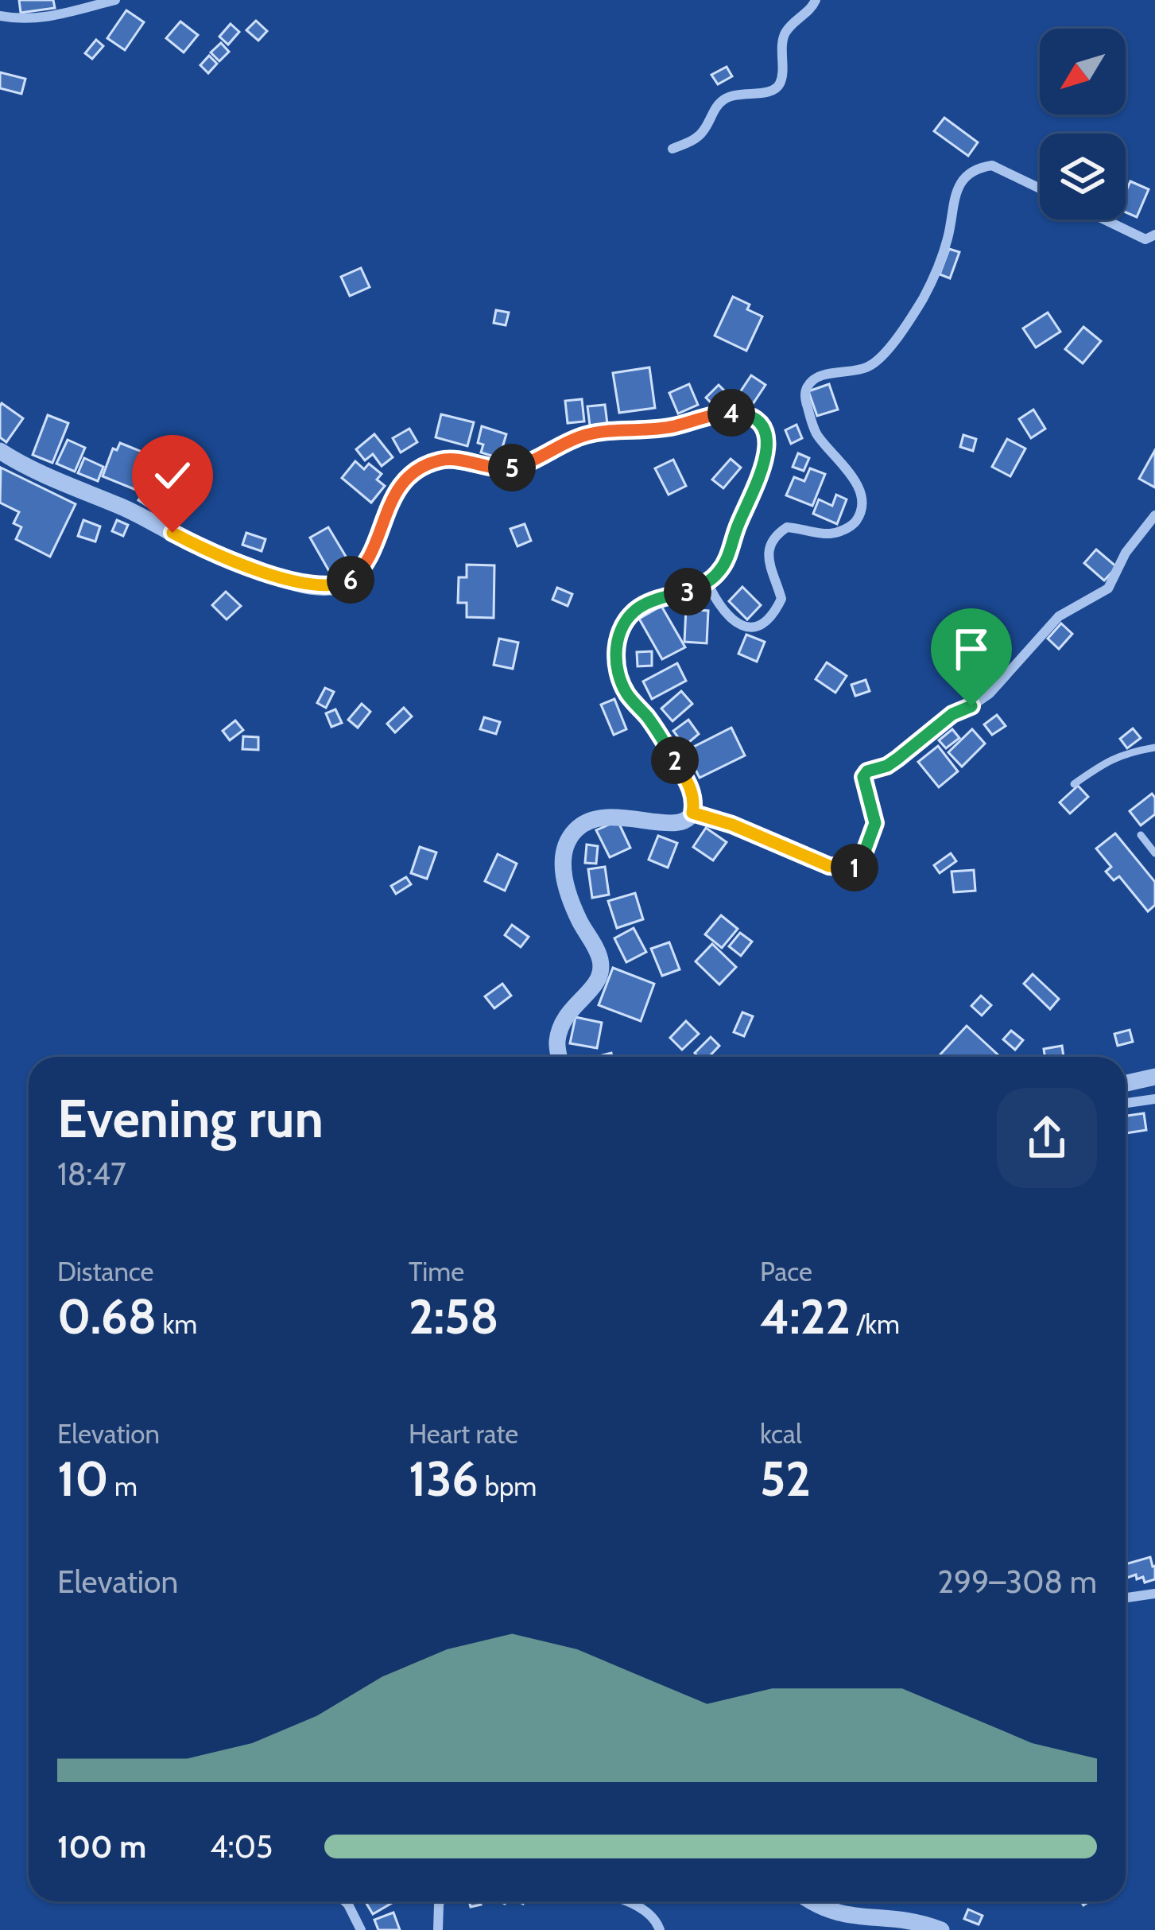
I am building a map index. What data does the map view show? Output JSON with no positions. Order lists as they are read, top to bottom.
{
  "north": "bottom left",
  "page": {
    "pins": [
      "4",
      "5",
      "6",
      "3",
      "2",
      "1"
    ],
    "heading": ["Evening run", "18:47"],
    "stats": [
      ["Distance", "0.68 km"],
      ["Time", "2:58"],
      ["Pace", "4:22 /km"],
      ["Elevation", "10 m"],
      ["Heart rate", "136 bpm"],
      ["kcal", "52"]
    ],
    "chart": ["Elevation", "299–308 m"],
    "list": [
      {
        "name": "100 m",
        "note": "4:05"
      }
    ]
  }
}
